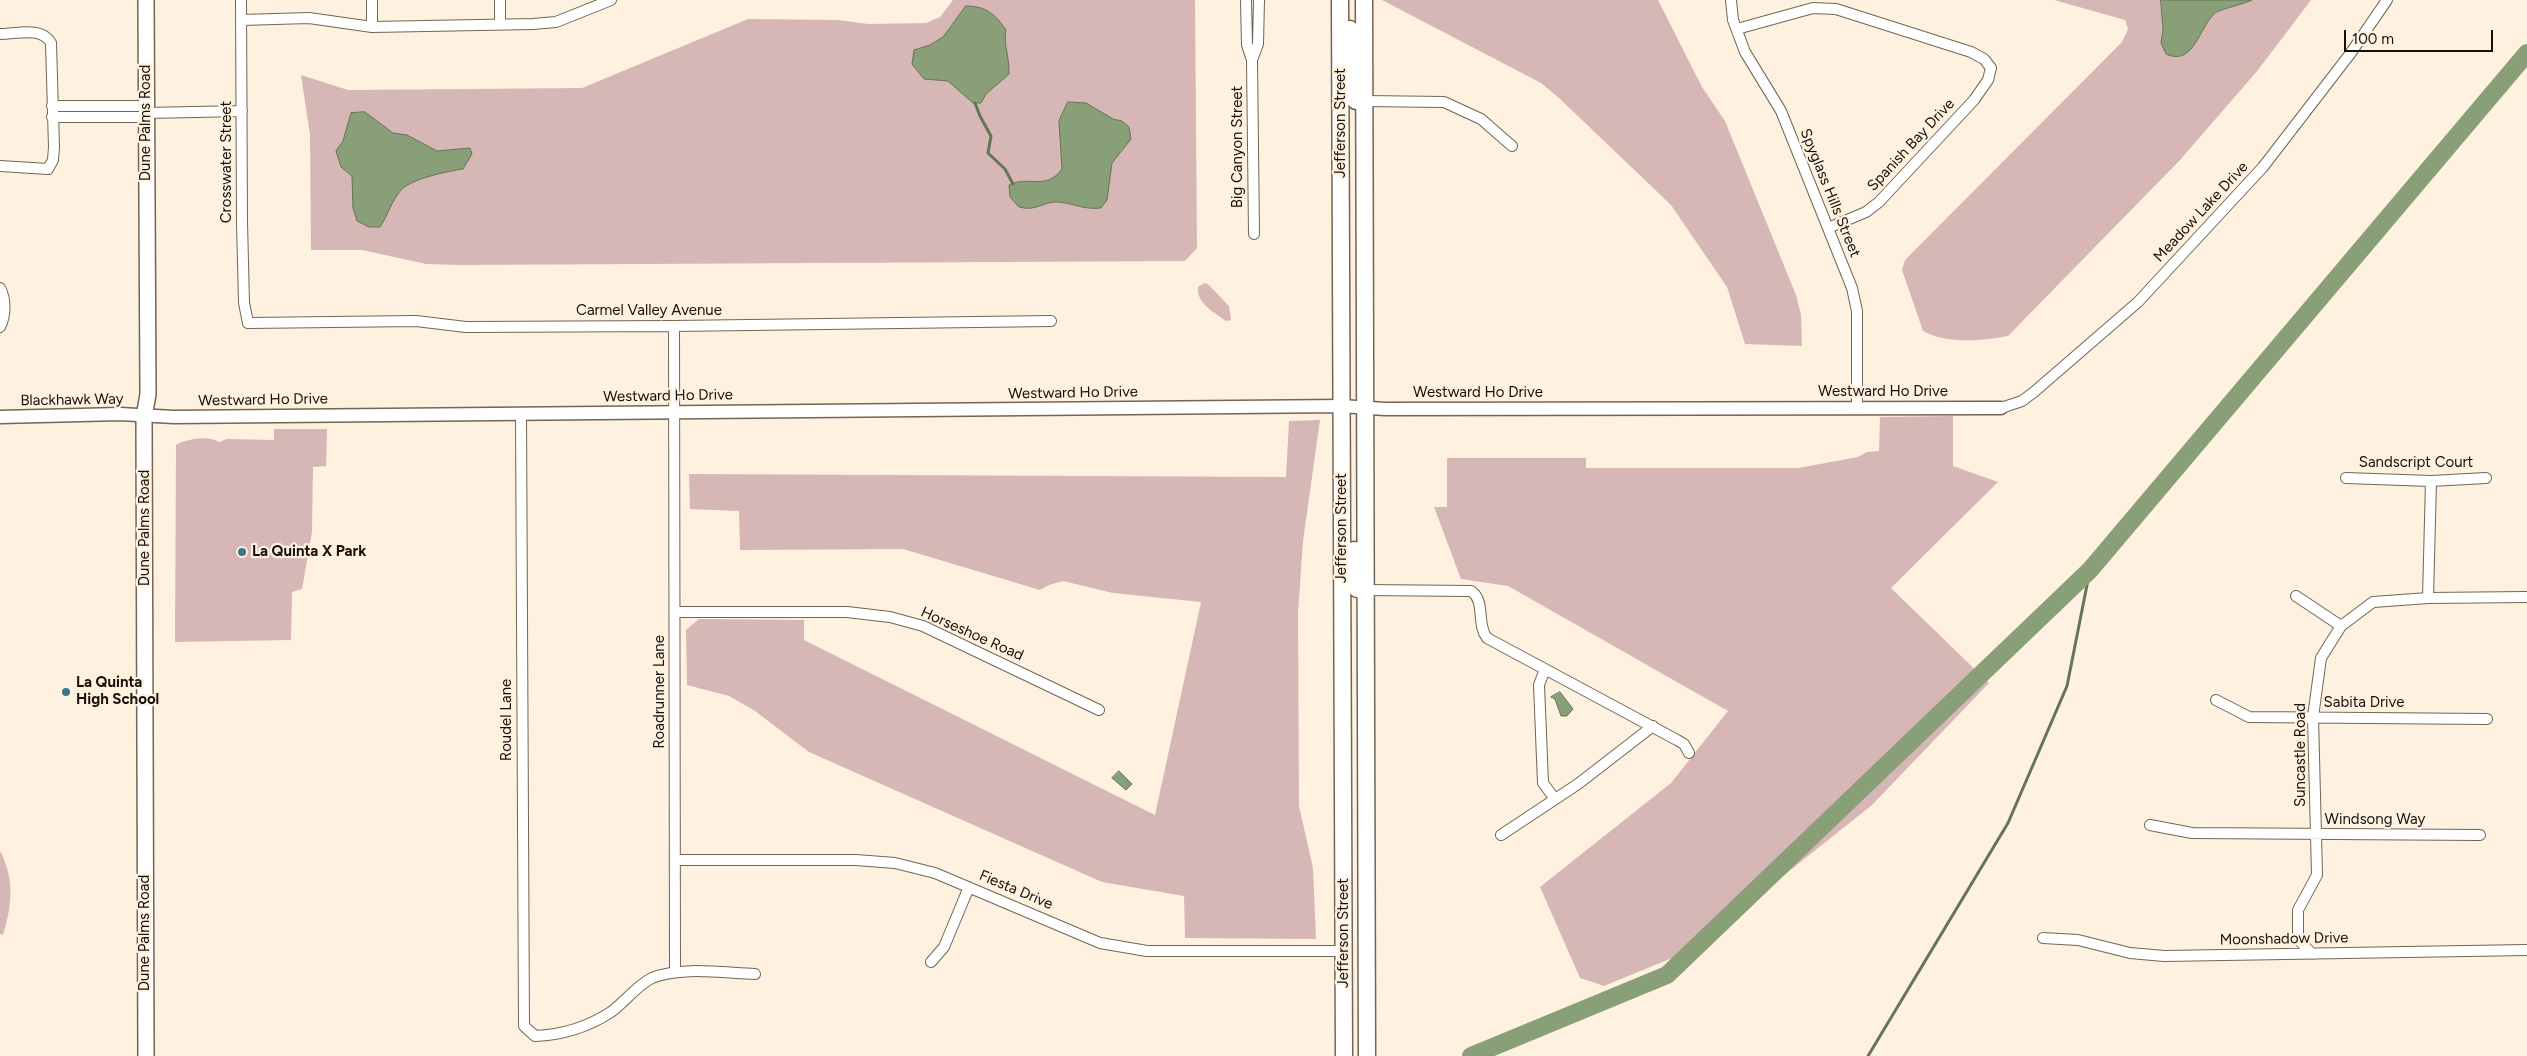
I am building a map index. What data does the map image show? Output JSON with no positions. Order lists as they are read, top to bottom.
{
  "streets": {
    "main road": ["Dune Palms Road", "Jefferson Street"],
    "street": [
      "Spanish Bay Drive",
      "Big Canyon Street",
      "Crosswater Street",
      "Spyglass Hills Street",
      "Meadow Lake Drive",
      "Carmel Valley Avenue",
      "Westward Ho Drive",
      "Blackhawk Way",
      "Sandscript Court",
      "Horseshoe Road",
      "Roadrunner Lane",
      "Sabita Drive",
      "Roudel Lane",
      "Suncastle Road",
      "Windsong Way",
      "Fiesta Drive",
      "Moonshadow Drive"
    ]
  },
  "crossings": [
    ["Dune Palms Road", "Westward Ho Drive"],
    ["Dune Palms Road", "Blackhawk Way"],
    ["Jefferson Street", "Westward Ho Drive"],
    ["Jefferson Street", "Fiesta Drive"],
    ["Spanish Bay Drive", "Spyglass Hills Street"],
    ["Crosswater Street", "Carmel Valley Avenue"],
    ["Spyglass Hills Street", "Westward Ho Drive"],
    ["Meadow Lake Drive", "Westward Ho Drive"],
    ["Carmel Valley Avenue", "Roadrunner Lane"],
    ["Westward Ho Drive", "Blackhawk Way"],
    ["Westward Ho Drive", "Roadrunner Lane"],
    ["Westward Ho Drive", "Roudel Lane"],
    ["Horseshoe Road", "Roadrunner Lane"],
    ["Roadrunner Lane", "Roudel Lane"],
    ["Roadrunner Lane", "Fiesta Drive"],
    ["Sabita Drive", "Suncastle Road"],
    ["Suncastle Road", "Windsong Way"],
    ["Suncastle Road", "Moonshadow Drive"]
  ],
  "places": ["La Quinta X Park", "La Quinta High School"],
  "scale_bar": "100 m"
}
